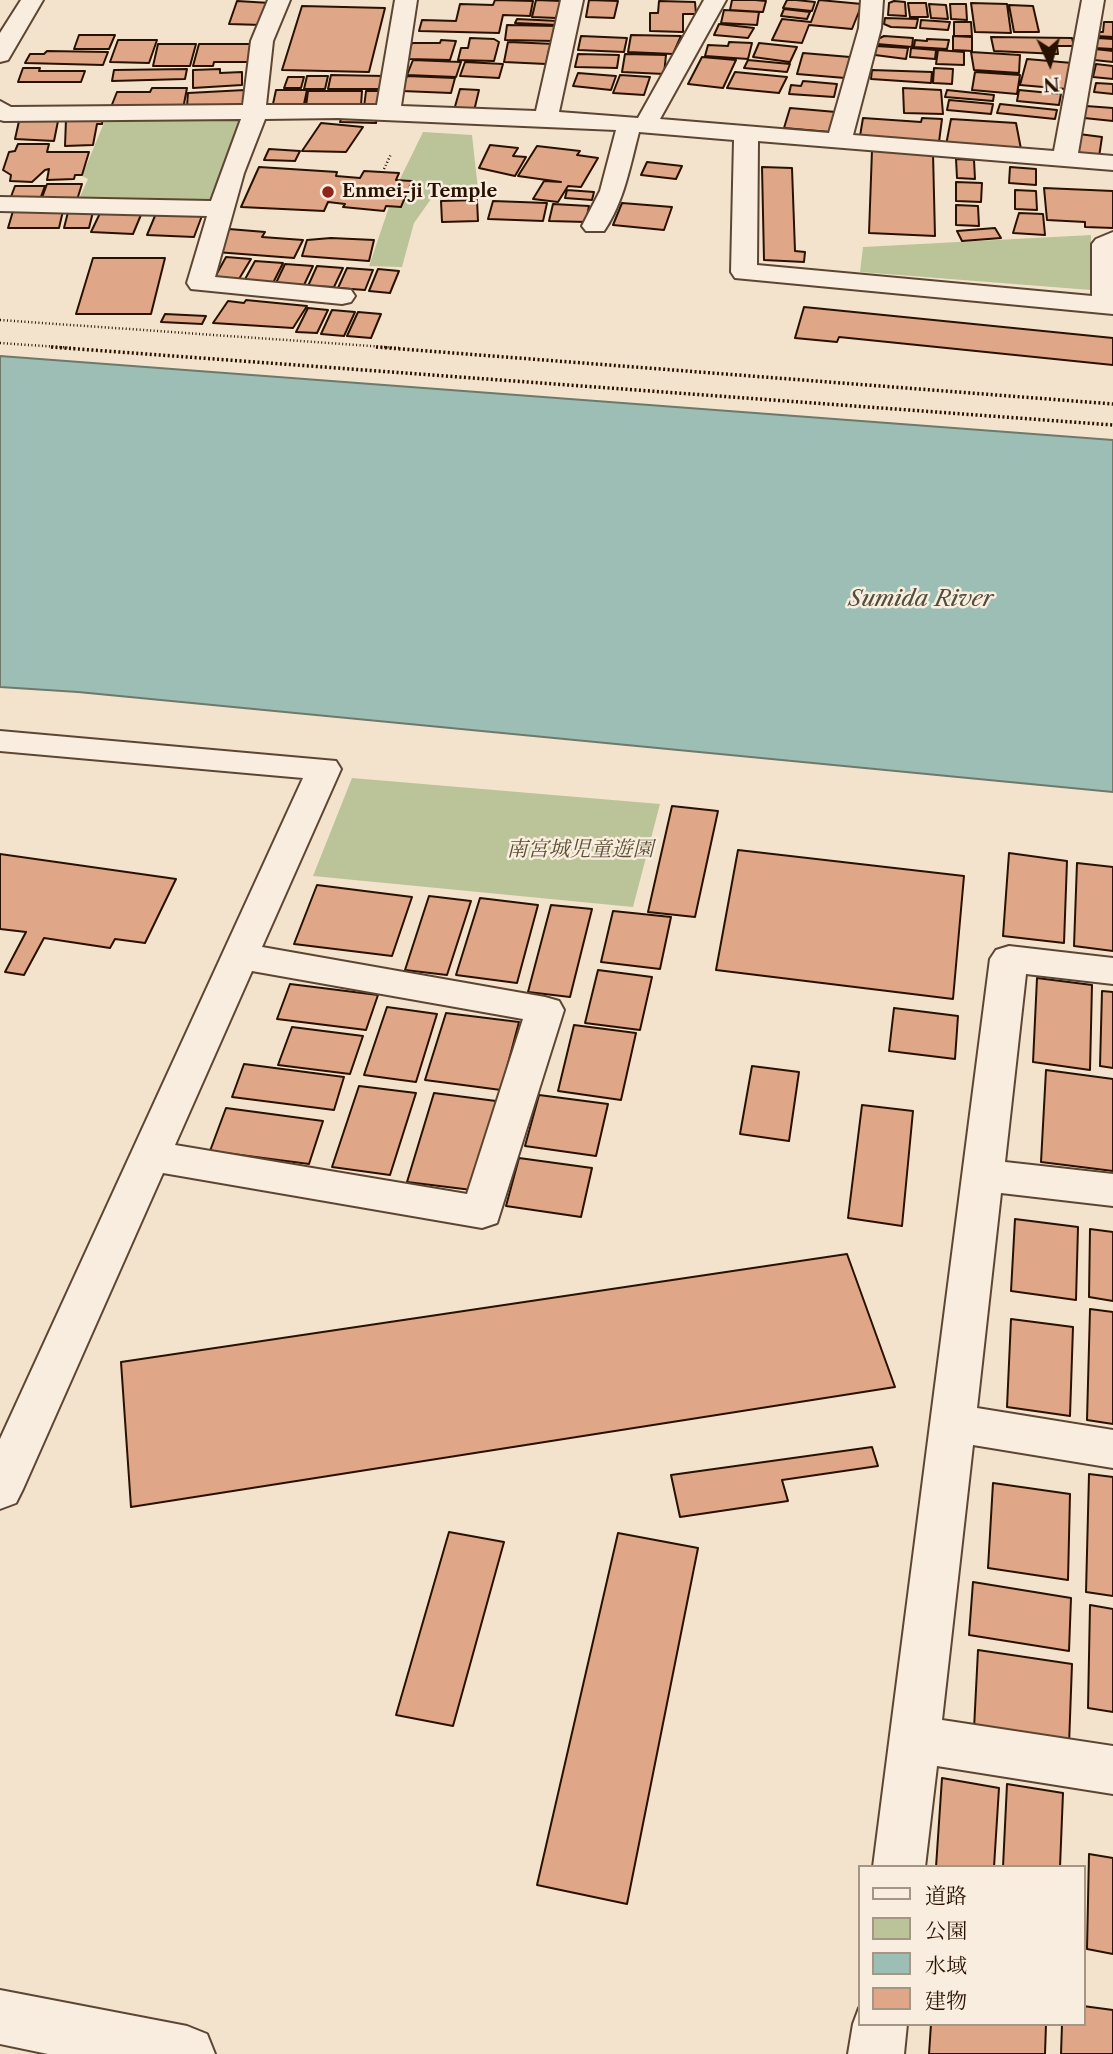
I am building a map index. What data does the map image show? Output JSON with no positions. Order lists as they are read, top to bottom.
{
  "water": ["Sumida River"],
  "parks": ["南宮城児童遊園"],
  "places": ["Enmei-ji Temple"],
  "legend": [
    "道路",
    "公園",
    "水域",
    "建物"
  ],
  "north": "bottom"
}
